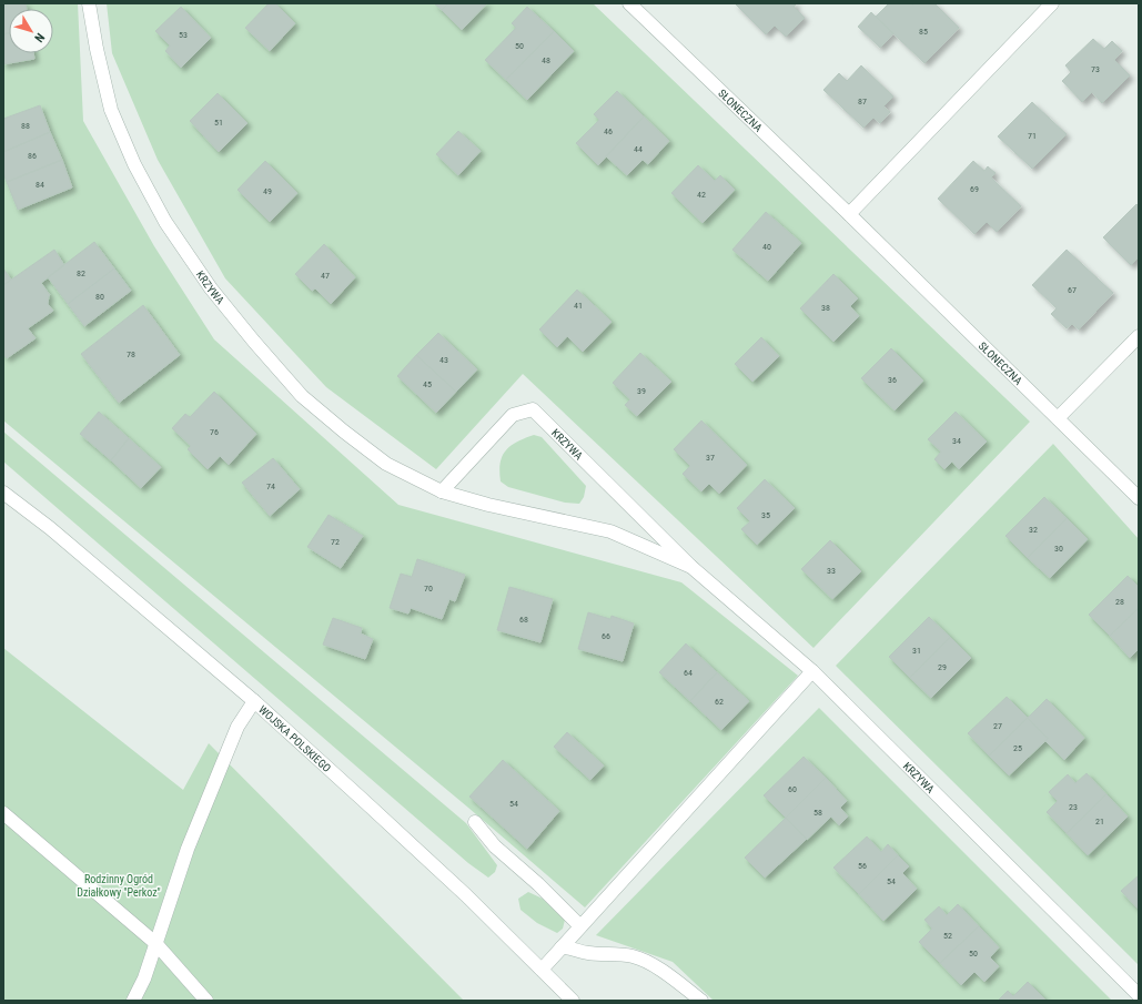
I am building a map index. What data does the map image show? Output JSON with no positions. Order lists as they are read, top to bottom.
{
  "streets": {
    "street": ["SŁONECZNA", "KRZYWA", "WOJSKA POLSKIEGO"]
  },
  "parks": ["Rodzinny Ogród Działkowy \"Perkoz\""],
  "house_numbers": [
    "85",
    "53",
    "50",
    "48",
    "73",
    "87",
    "51",
    "88",
    "46",
    "71",
    "44",
    "86",
    "84",
    "69",
    "49",
    "42",
    "40",
    "82",
    "47",
    "67",
    "80",
    "41",
    "38",
    "78",
    "43",
    "36",
    "45",
    "39",
    "76",
    "34",
    "37",
    "74",
    "35",
    "32",
    "72",
    "30",
    "33",
    "70",
    "28",
    "68",
    "66",
    "31",
    "29",
    "64",
    "62",
    "27",
    "25",
    "60",
    "54",
    "23",
    "58",
    "21",
    "56",
    "54",
    "52",
    "50"
  ],
  "north": "bottom right"
}
